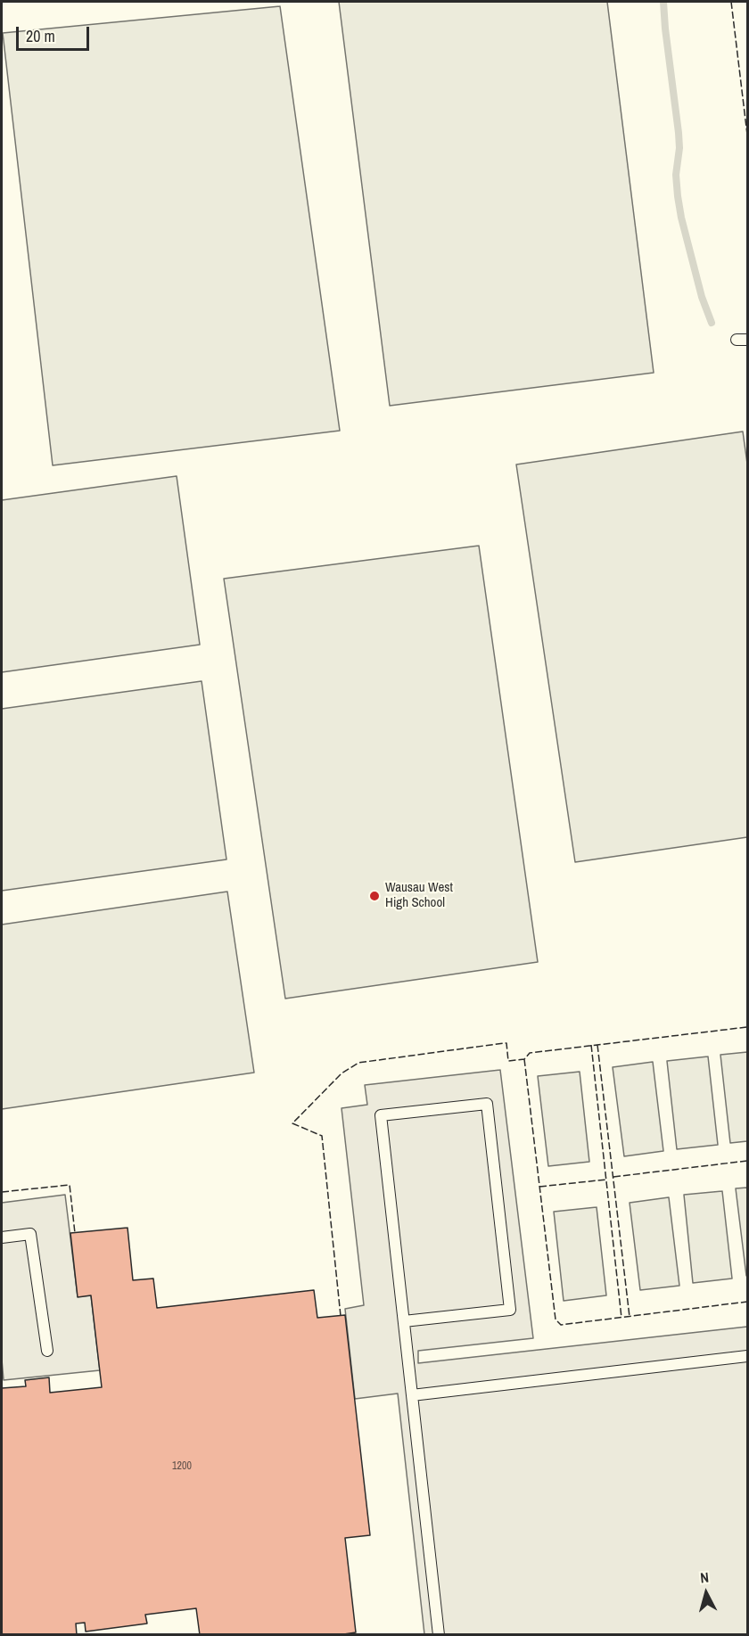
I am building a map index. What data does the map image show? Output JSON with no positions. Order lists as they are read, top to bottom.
{
  "places": ["Wausau West High School"],
  "house_numbers": ["1200"],
  "scale_bar": "20 m",
  "north": "top"
}
